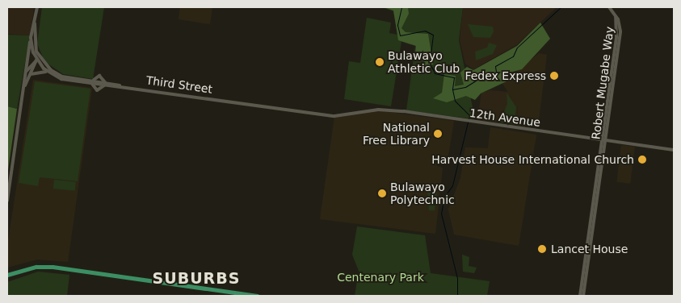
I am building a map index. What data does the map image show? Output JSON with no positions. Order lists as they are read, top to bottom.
{
  "streets": {
    "main road": ["Robert Mugabe Way", "Third Street", "12th Avenue"]
  },
  "crossings": [
    ["Robert Mugabe Way", "12th Avenue"],
    ["Third Street", "12th Avenue"]
  ],
  "districts": ["SUBURBS"],
  "parks": ["Centenary Park"],
  "places": [
    "Bulawayo Athletic Club",
    "Fedex Express",
    "National Free Library",
    "Harvest House International Church",
    "Bulawayo Polytechnic",
    "Lancet House"
  ]
}
